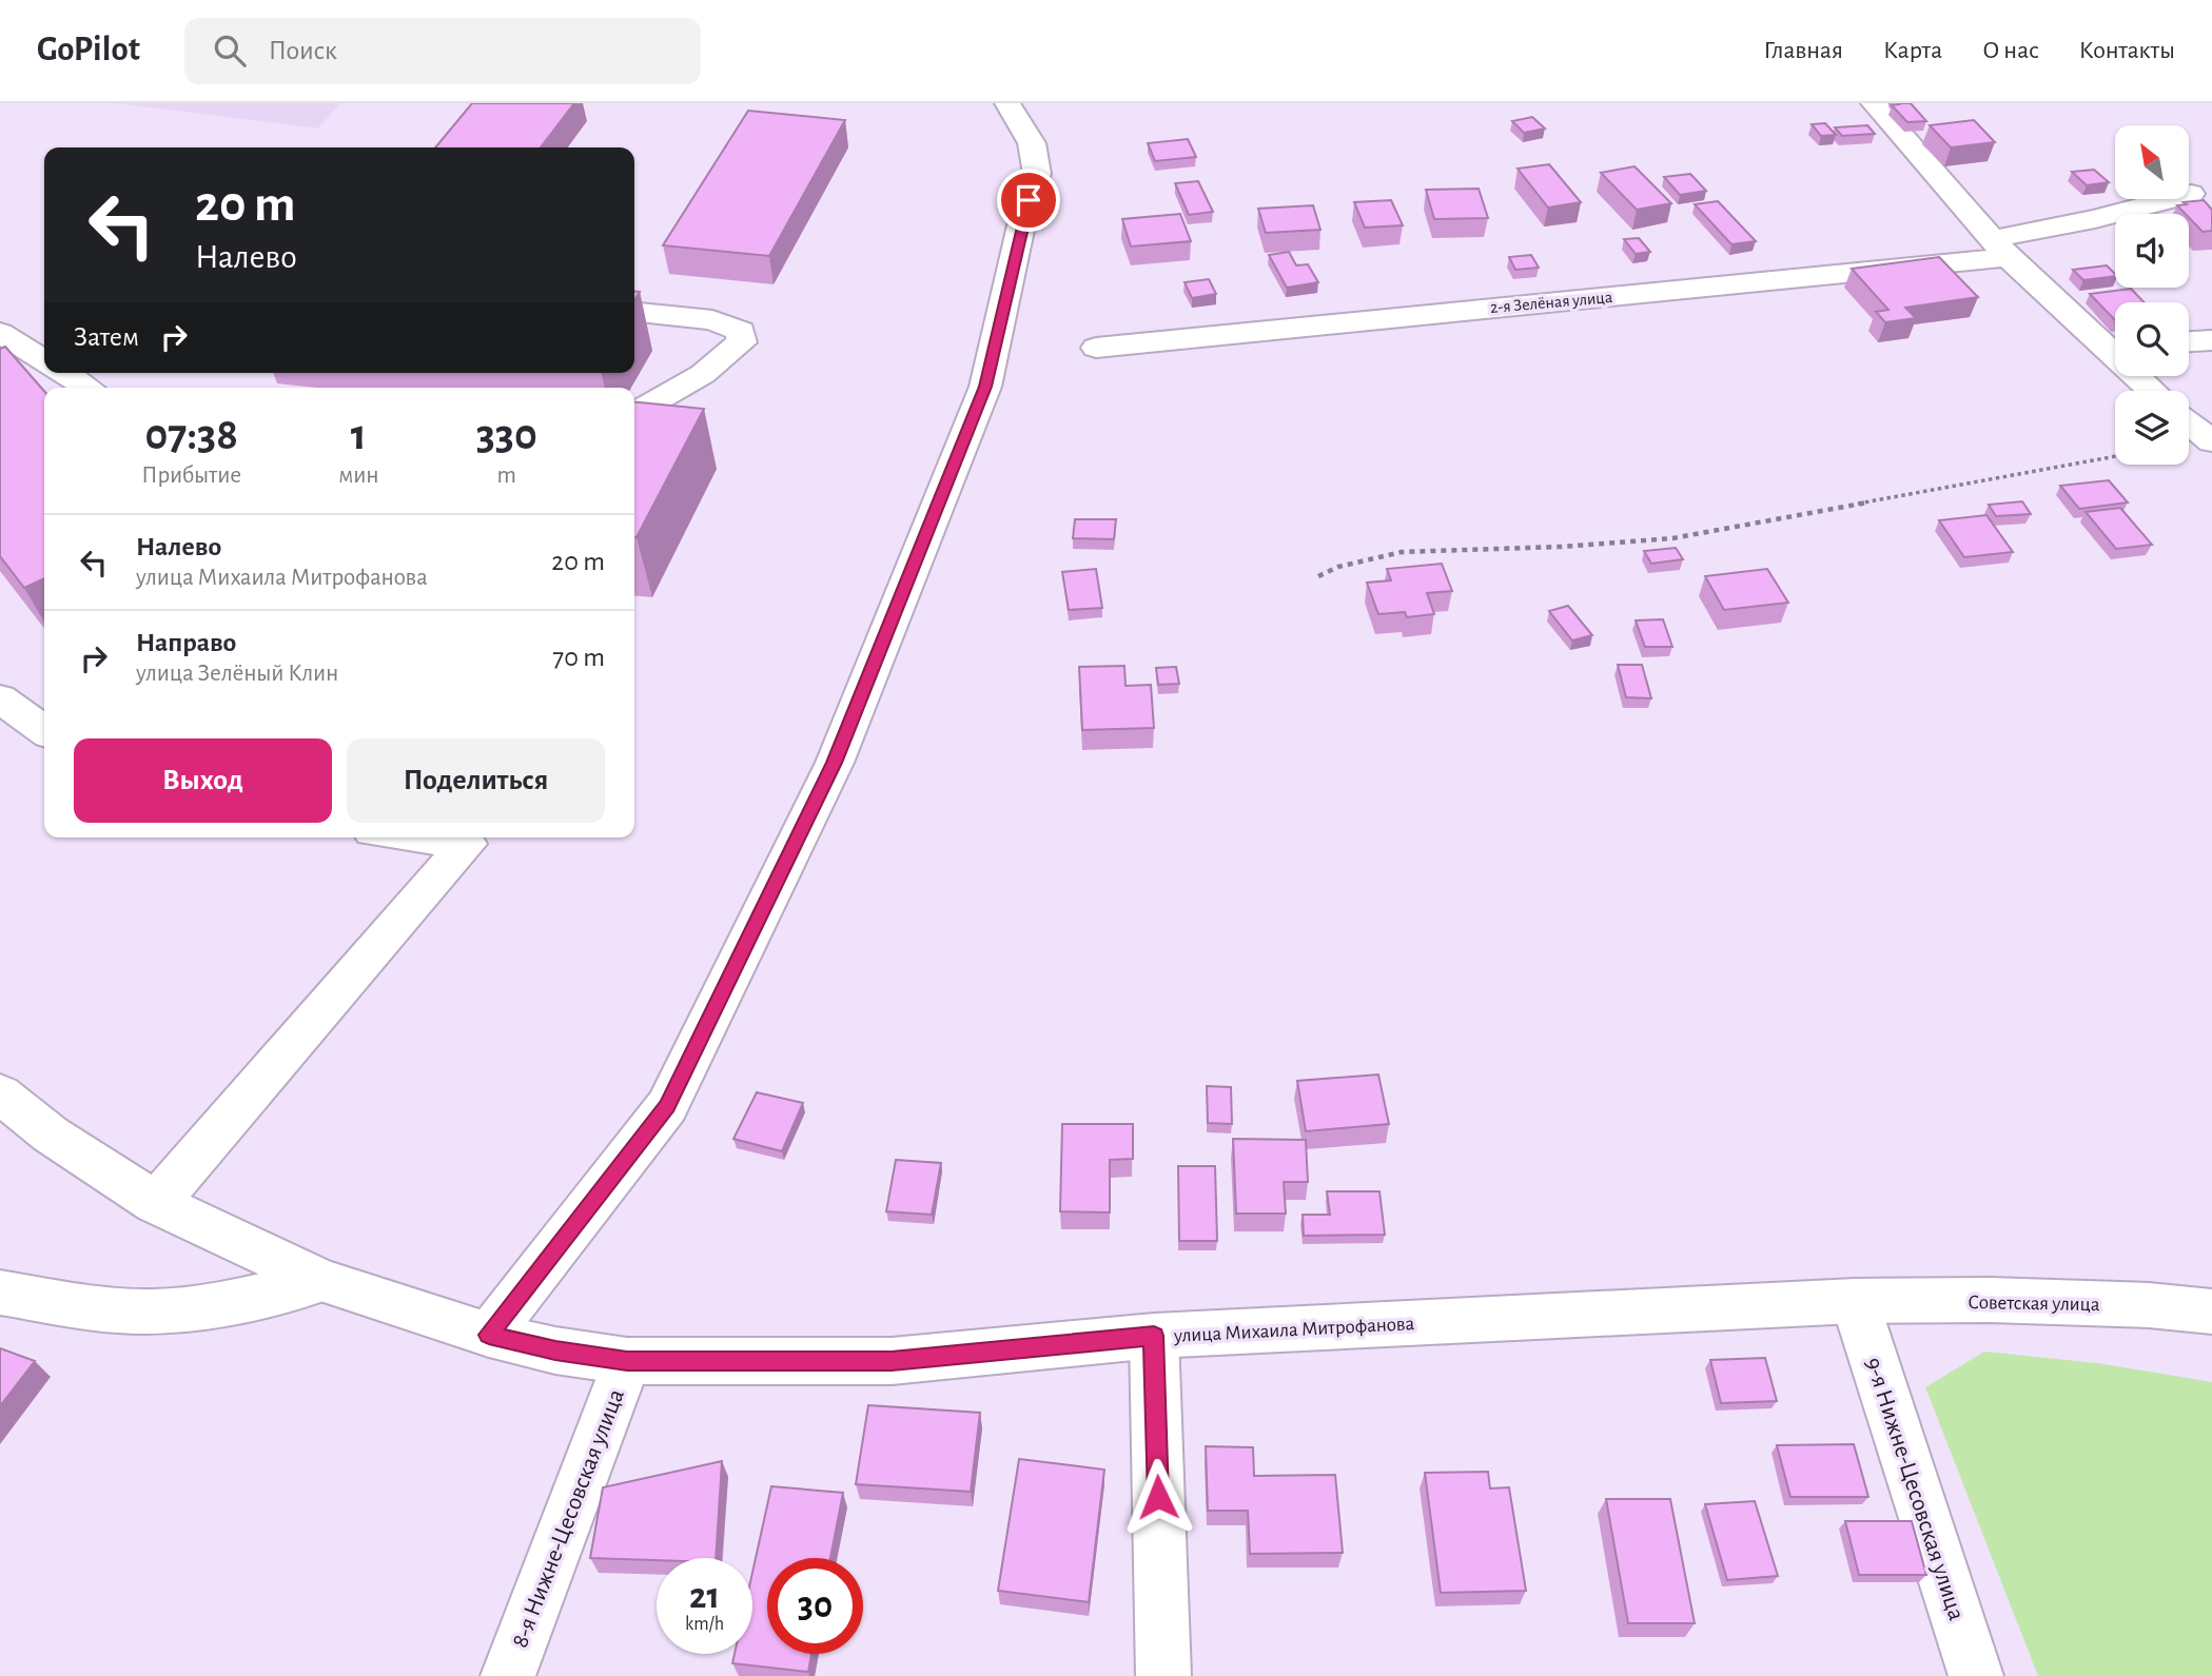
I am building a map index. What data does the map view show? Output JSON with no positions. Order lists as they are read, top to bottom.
{
  "streets": {
    "street": [
      "2-я Зелёная улица",
      "Советская улица",
      "улица Михаила Митрофанова",
      "9-я Нижне-Цесовская улица",
      "8-я Нижне-Цесовская улица"
    ]
  },
  "crossings": [
    ["Советская улица", "улица Михаила Митрофанова"],
    ["Советская улица", "9-я Нижне-Цесовская улица"],
    ["улица Михаила Митрофанова", "9-я Нижне-Цесовская улица"],
    ["улица Михаила Митрофанова", "8-я Нижне-Цесовская улица"]
  ],
  "north": "top left",
  "page": {
    "header": "GoPilot",
    "search": "Поиск",
    "nav": [
      "Главная",
      "Карта",
      "О нас",
      "Контакты"
    ],
    "turn": ["20 m", "Налево"],
    "then": "Затем",
    "eta": [
      "07:38",
      "Прибытие",
      "1",
      "мин",
      "330",
      "m"
    ],
    "list": [
      {
        "name": "Налево",
        "note": "улица Михаила Митрофанова",
        "value": "20 m"
      },
      {
        "name": "Направо",
        "note": "улица Зелёный Клин",
        "value": "70 m"
      }
    ],
    "buttons": ["Выход", "Поделиться"],
    "speed": "21 km/h",
    "limit": "30"
  }
}
